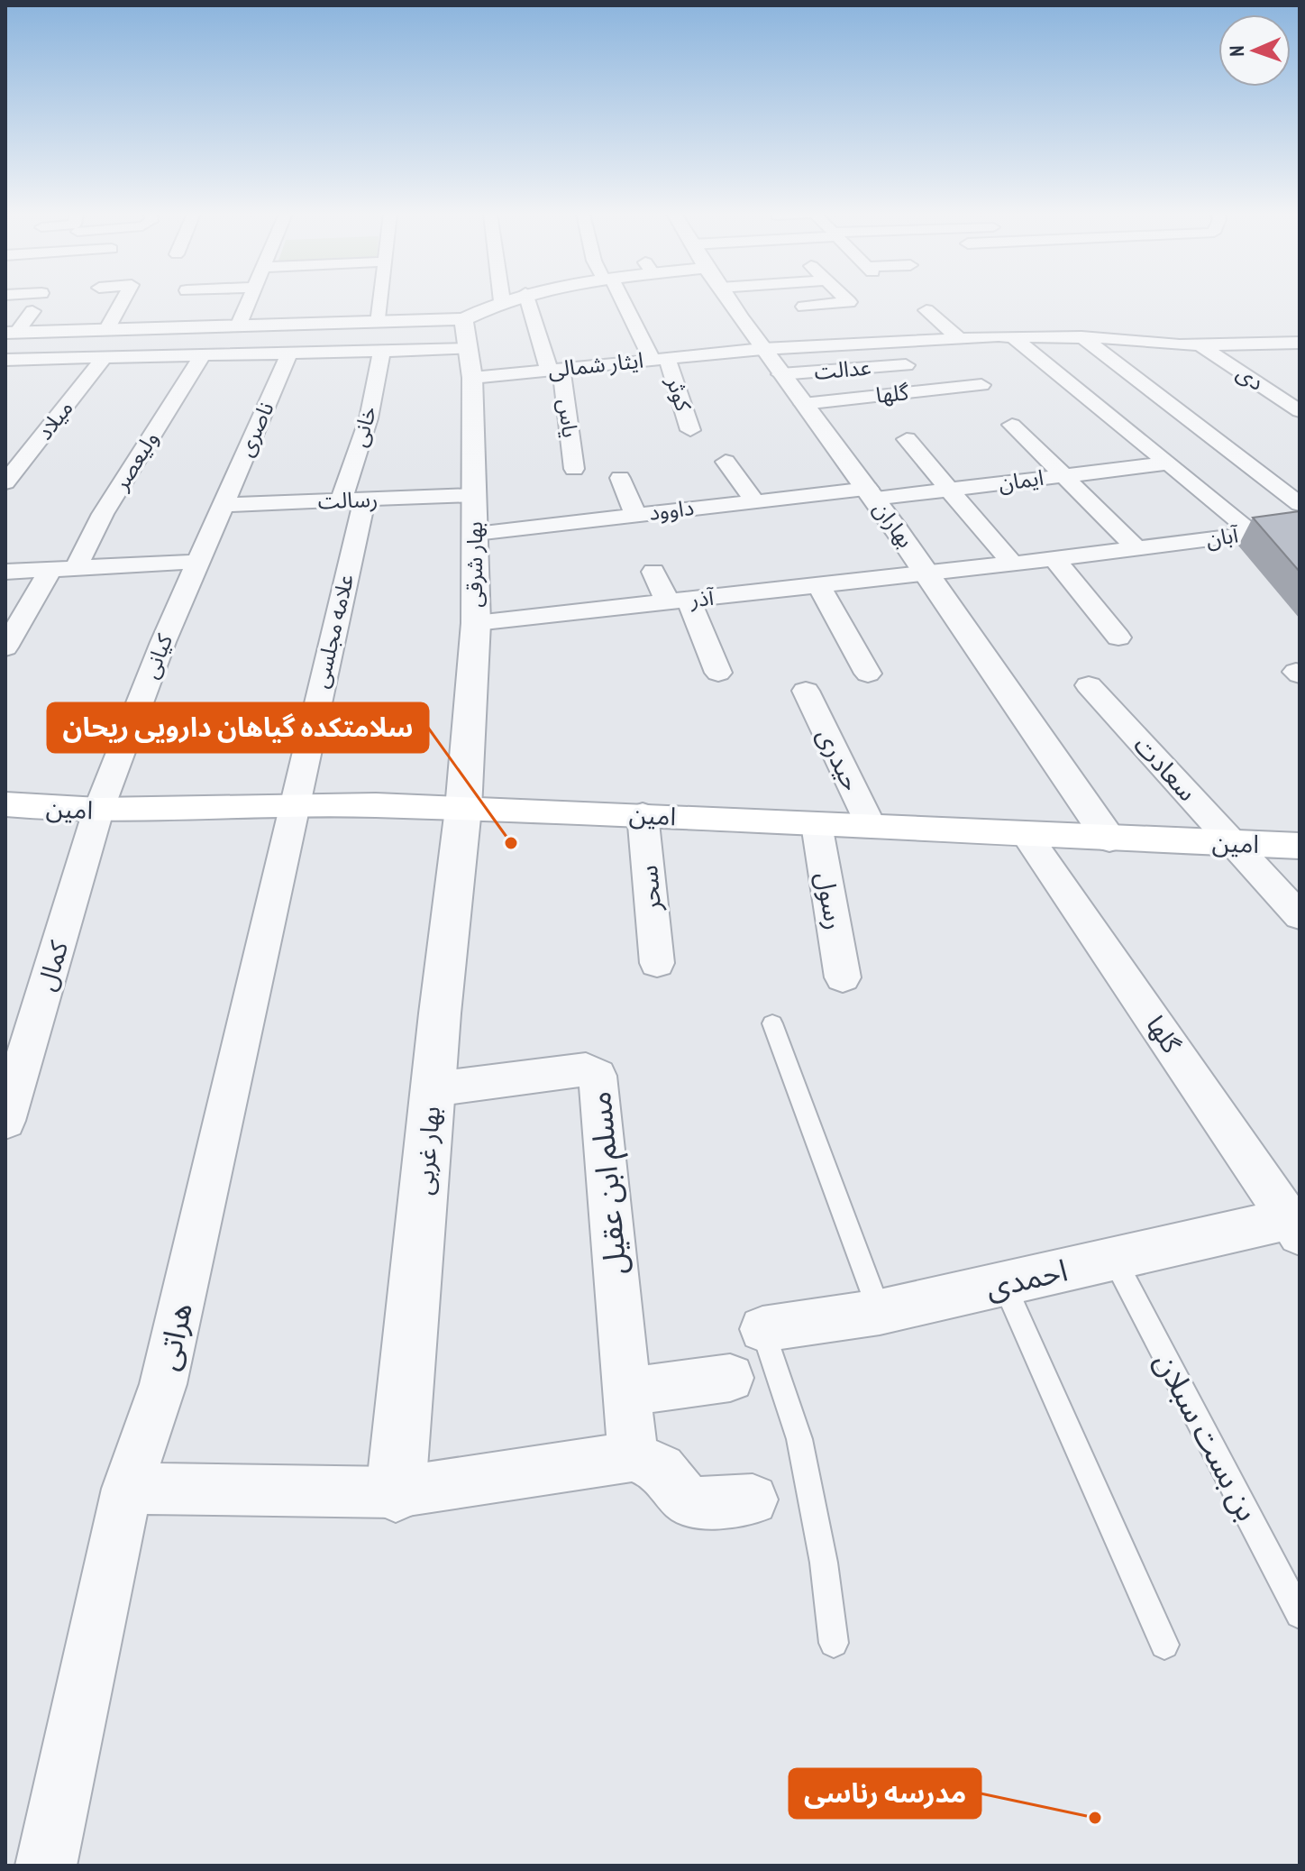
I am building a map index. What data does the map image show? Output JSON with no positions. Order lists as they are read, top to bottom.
{
  "streets": {
    "main road": ["امین"],
    "street": [
      "ایثار شمالی",
      "عدالت",
      "دی",
      "کوثر",
      "گلها",
      "یاس",
      "میلاد",
      "خانی",
      "ناصری",
      "ولیعصر",
      "ایمان",
      "رسالت",
      "داوود",
      "بهاران",
      "آبان",
      "بهار شرقی",
      "آذر",
      "علامه مجلسی",
      "کیانی",
      "حیدری",
      "سعادت",
      "سحر",
      "رسول",
      "کمال",
      "بهار غربی",
      "مسلم ابن عقیل",
      "احمدی",
      "هراتی"
    ],
    "lane": ["بن بست سبلان"]
  },
  "crossings": [
    ["ایثار شمالی", "دی"],
    ["ایثار شمالی", "کوثر"],
    ["ایثار شمالی", "یاس"],
    ["ایثار شمالی", "بهاران"],
    ["ایثار شمالی", "آبان"],
    ["ایثار شمالی", "بهار شرقی"],
    ["عدالت", "بهاران"],
    ["گلها", "بهاران"],
    ["گلها", "امین"],
    ["گلها", "احمدی"],
    ["خانی", "رسالت"],
    ["خانی", "علامه مجلسی"],
    ["ناصری", "رسالت"],
    ["ناصری", "کیانی"],
    ["ایمان", "داوود"],
    ["ایمان", "بهاران"],
    ["ایمان", "آبان"],
    ["رسالت", "بهار شرقی"],
    ["رسالت", "علامه مجلسی"],
    ["رسالت", "کیانی"],
    ["داوود", "بهاران"],
    ["داوود", "بهار شرقی"],
    ["بهاران", "آبان"],
    ["بهاران", "آذر"],
    ["بهاران", "امین"],
    ["آبان", "آذر"],
    ["بهار شرقی", "آذر"],
    ["بهار شرقی", "امین"],
    ["بهار شرقی", "بهار غربی"],
    ["علامه مجلسی", "امین"],
    ["علامه مجلسی", "هراتی"],
    ["کیانی", "امین"],
    ["کیانی", "کمال"],
    ["حیدری", "امین"],
    ["سعادت", "امین"],
    ["امین", "سحر"],
    ["امین", "رسول"],
    ["امین", "کمال"],
    ["امین", "بهار غربی"],
    ["امین", "هراتی"],
    ["بهار غربی", "مسلم ابن عقیل"],
    ["احمدی", "بن بست سبلان"]
  ],
  "places": ["سلامتکده گیاهان دارویی ریحان", "مدرسه رناسی"],
  "north": "left"
}
